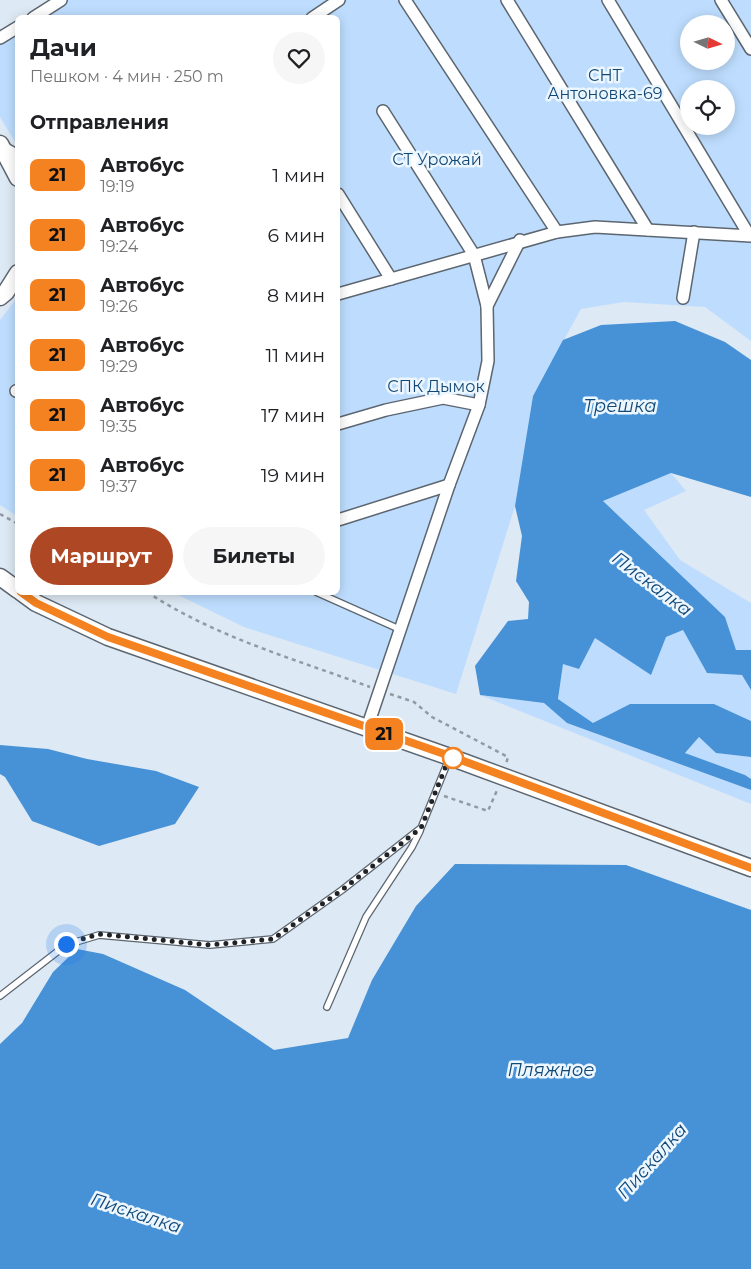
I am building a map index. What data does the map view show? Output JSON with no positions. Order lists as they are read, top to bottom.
{
  "water": ["Трешка", "Пискалка", "Пляжное"],
  "parks": ["СНТ Антоновка-69", "СТ Урожай", "СПК Дымок"],
  "lines": ["bus line 21"],
  "north": "right",
  "page": {
    "on_map": "21",
    "heading": [
      ["Дачи", "Пешком · 4 мин · 250 m"],
      "Отправления"
    ],
    "list": [
      {
        "mark": "21",
        "name": "Автобус",
        "note": "19:19",
        "value": "1 мин"
      },
      {
        "mark": "21",
        "name": "Автобус",
        "note": "19:24",
        "value": "6 мин"
      },
      {
        "mark": "21",
        "name": "Автобус",
        "note": "19:26",
        "value": "8 мин"
      },
      {
        "mark": "21",
        "name": "Автобус",
        "note": "19:29",
        "value": "11 мин"
      },
      {
        "mark": "21",
        "name": "Автобус",
        "note": "19:35",
        "value": "17 мин"
      },
      {
        "mark": "21",
        "name": "Автобус",
        "note": "19:37",
        "value": "19 мин"
      }
    ],
    "buttons": ["Маршрут", "Билеты"]
  }
}
